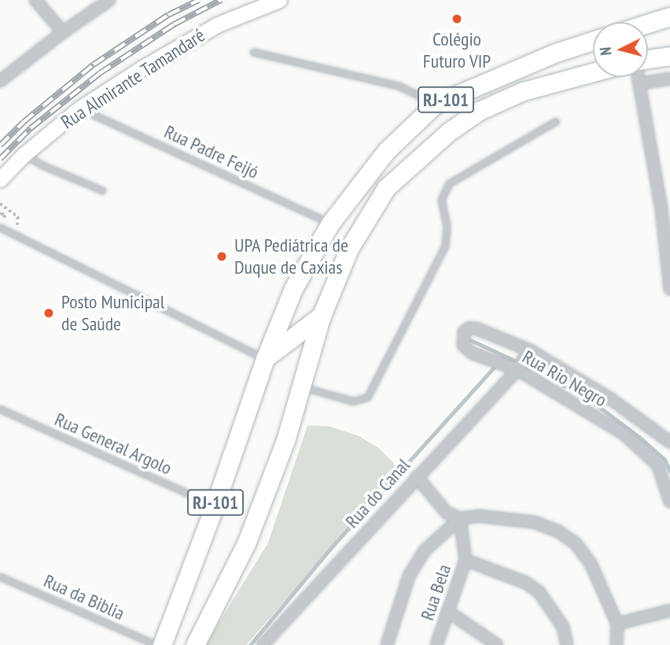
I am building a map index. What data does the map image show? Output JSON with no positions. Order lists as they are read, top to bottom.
{
  "streets": {
    "main road": ["Rua Almirante Tamandaré", "RJ-101"],
    "street": ["Rua Rio Negro", "Rua do Canal", "Rua Bela"],
    "lane": ["Rua Padre Feijó", "Rua General Argolo", "Rua da Biblia"]
  },
  "crossings": [
    ["Rua Almirante Tamandaré", "Rua Padre Feijó"],
    ["RJ-101", "Rua Padre Feijó"],
    ["RJ-101", "Rua General Argolo"],
    ["Rua Rio Negro", "Rua do Canal"]
  ],
  "places": ["Colégio Futuro VIP", "UPA Pediátrica de Duque de Caxias", "Posto Municipal de Saúde"],
  "north": "left"
}
